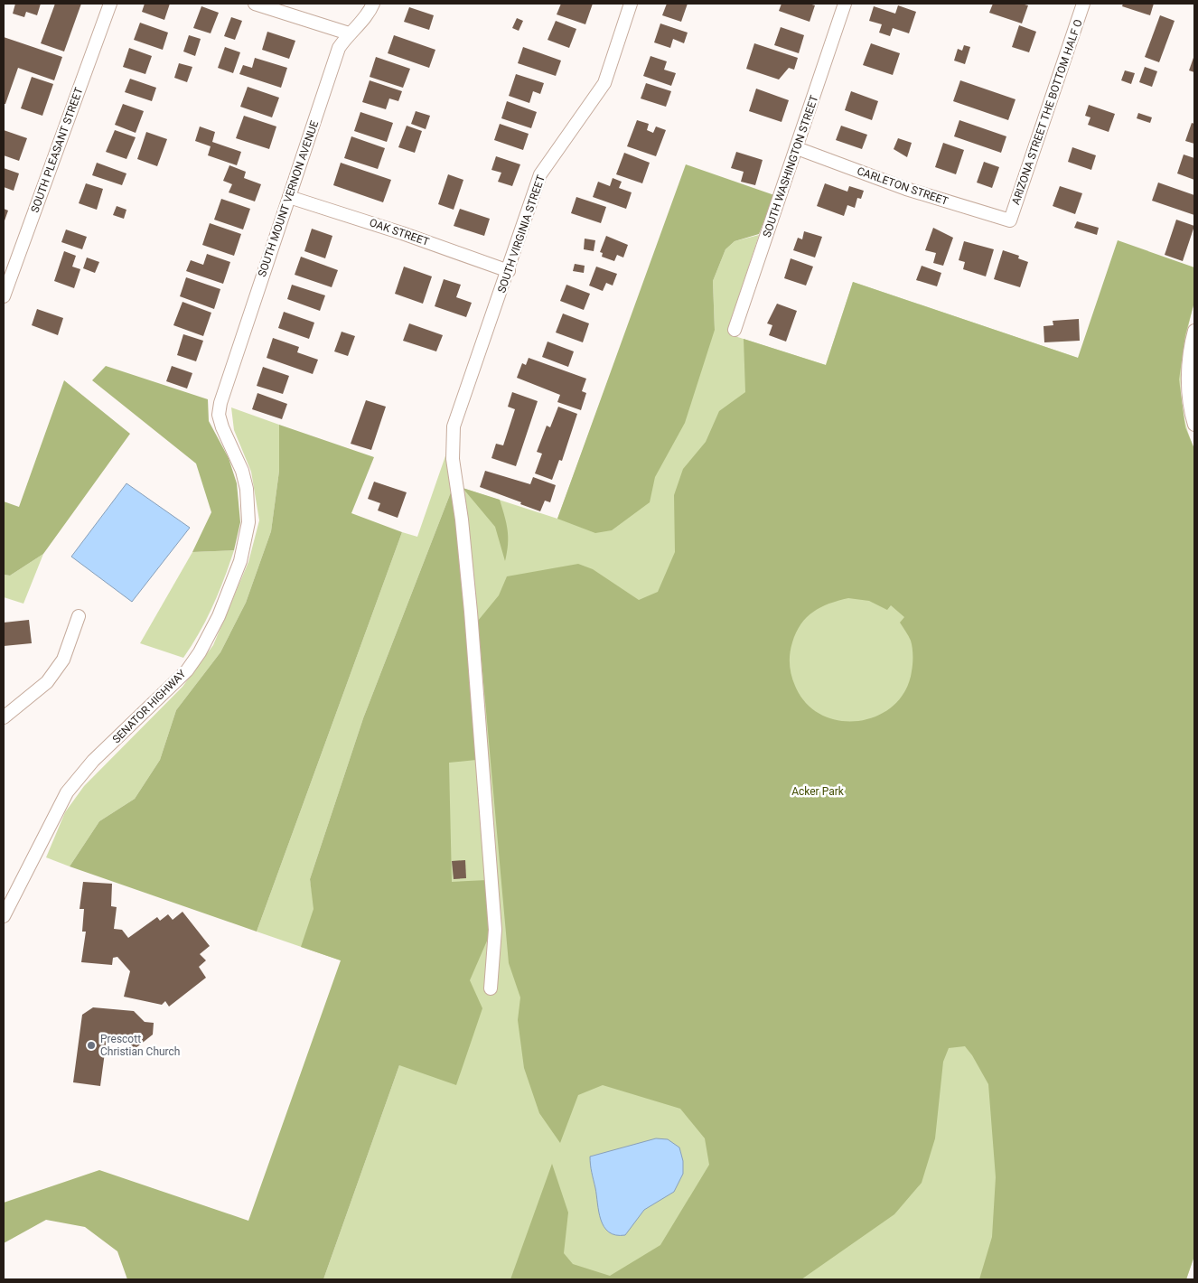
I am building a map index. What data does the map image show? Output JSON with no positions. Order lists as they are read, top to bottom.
{
  "streets": {
    "street": [
      "ARIZONA STREET THE BOTTOM HALF O",
      "SOUTH PLEASANT STREET",
      "SOUTH WASHINGTON STREET",
      "CARLETON STREET",
      "SOUTH MOUNT VERNON AVENUE",
      "OAK STREET",
      "SOUTH VIRGINIA STREET",
      "SENATOR HIGHWAY"
    ]
  },
  "crossings": [
    ["ARIZONA STREET THE BOTTOM HALF O", "CARLETON STREET"],
    ["SOUTH WASHINGTON STREET", "CARLETON STREET"],
    ["SOUTH MOUNT VERNON AVENUE", "OAK STREET"],
    ["SOUTH MOUNT VERNON AVENUE", "SENATOR HIGHWAY"],
    ["OAK STREET", "SOUTH VIRGINIA STREET"]
  ],
  "parks": ["Acker Park"],
  "places": ["Prescott Christian Church"]
}
